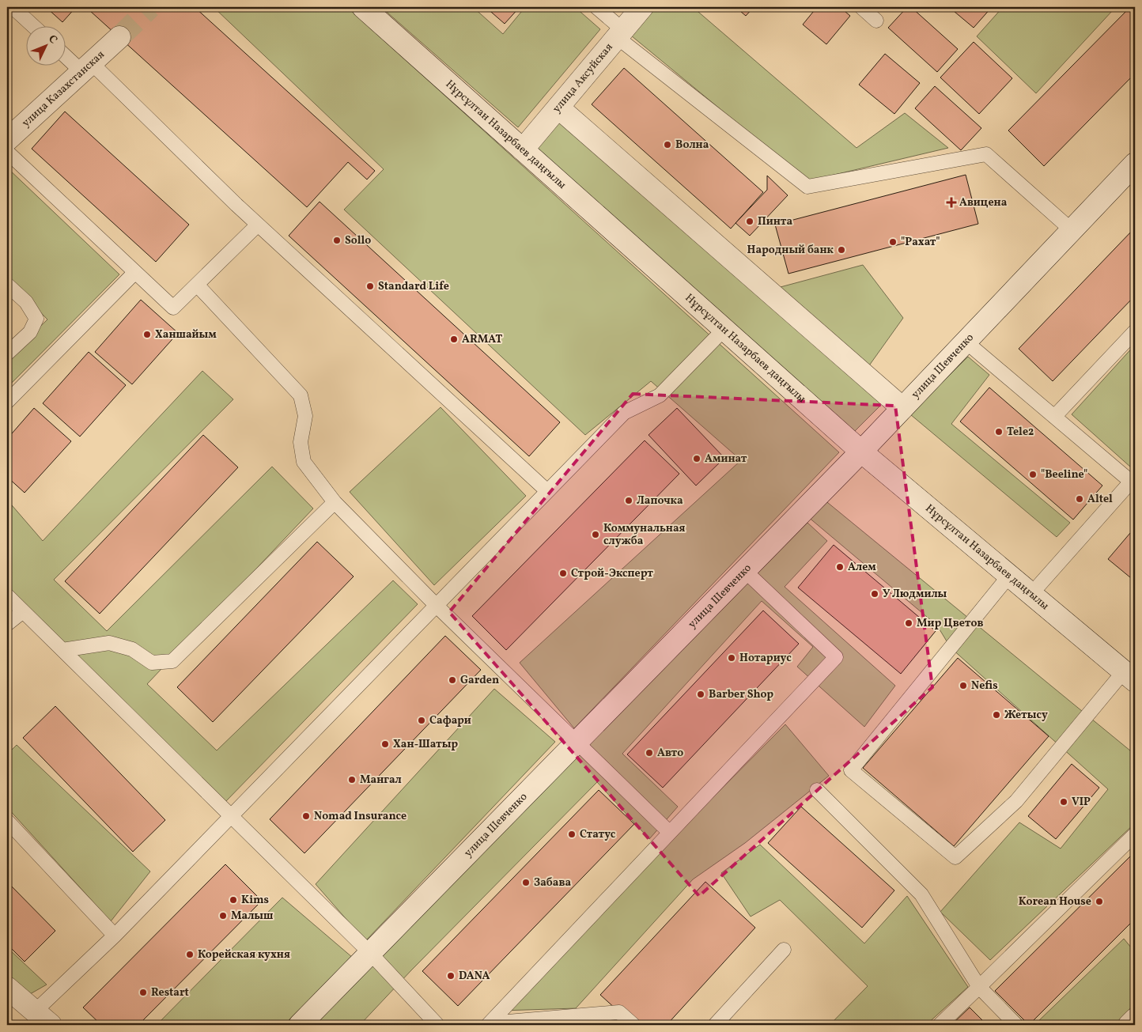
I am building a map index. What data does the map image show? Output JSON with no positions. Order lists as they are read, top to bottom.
{
  "streets": {
    "street": [
      "улица Аксуйская",
      "улица Казахстанская",
      "Нұрсұлтан Назарбаев даңғылы",
      "улица Шевченко"
    ]
  },
  "crossings": [
    ["улица Аксуйская", "Нұрсұлтан Назарбаев даңғылы"],
    ["Нұрсұлтан Назарбаев даңғылы", "улица Шевченко"]
  ],
  "places": {
    "other": [
      "Волна",
      "Пинта",
      "Sollo",
      "\"Рахат\"",
      "Народный банк",
      "Standard Life",
      "Ханшайым",
      "ARMAT",
      "Tele2",
      "Аминат",
      "\"Beeline\"",
      "Altel",
      "Лапочка",
      "Коммунальная служба",
      "Алем",
      "Строй-Эксперт",
      "У Людмилы",
      "Мир Цветов",
      "Нотариус",
      "Garden",
      "Nefis",
      "Barber Shop",
      "Жетысу",
      "Сафари",
      "Хан-Шатыр",
      "Авто",
      "Мангал",
      "VIP",
      "Nomad Insurance",
      "Статус",
      "Забава",
      "Kims",
      "Korean House",
      "Малыш",
      "Корейская кухня",
      "DANA",
      "Restart"
    ],
    "health": ["Авицена"]
  },
  "north": "top right"
}
